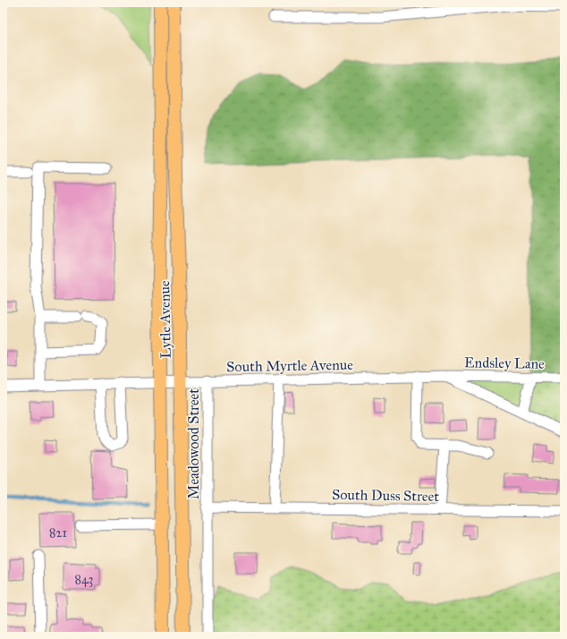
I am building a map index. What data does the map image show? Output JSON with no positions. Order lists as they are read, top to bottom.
{
  "streets": {
    "main road": ["Lytle Avenue"],
    "street": [
      "Endsley Lane",
      "South Myrtle Avenue",
      "Meadowood Street",
      "South Duss Street"
    ]
  },
  "crossings": [
    ["Lytle Avenue", "South Myrtle Avenue"],
    ["Endsley Lane", "South Myrtle Avenue"],
    ["South Myrtle Avenue", "Meadowood Street"],
    ["Meadowood Street", "South Duss Street"]
  ],
  "house_numbers": ["821", "843"]
}
